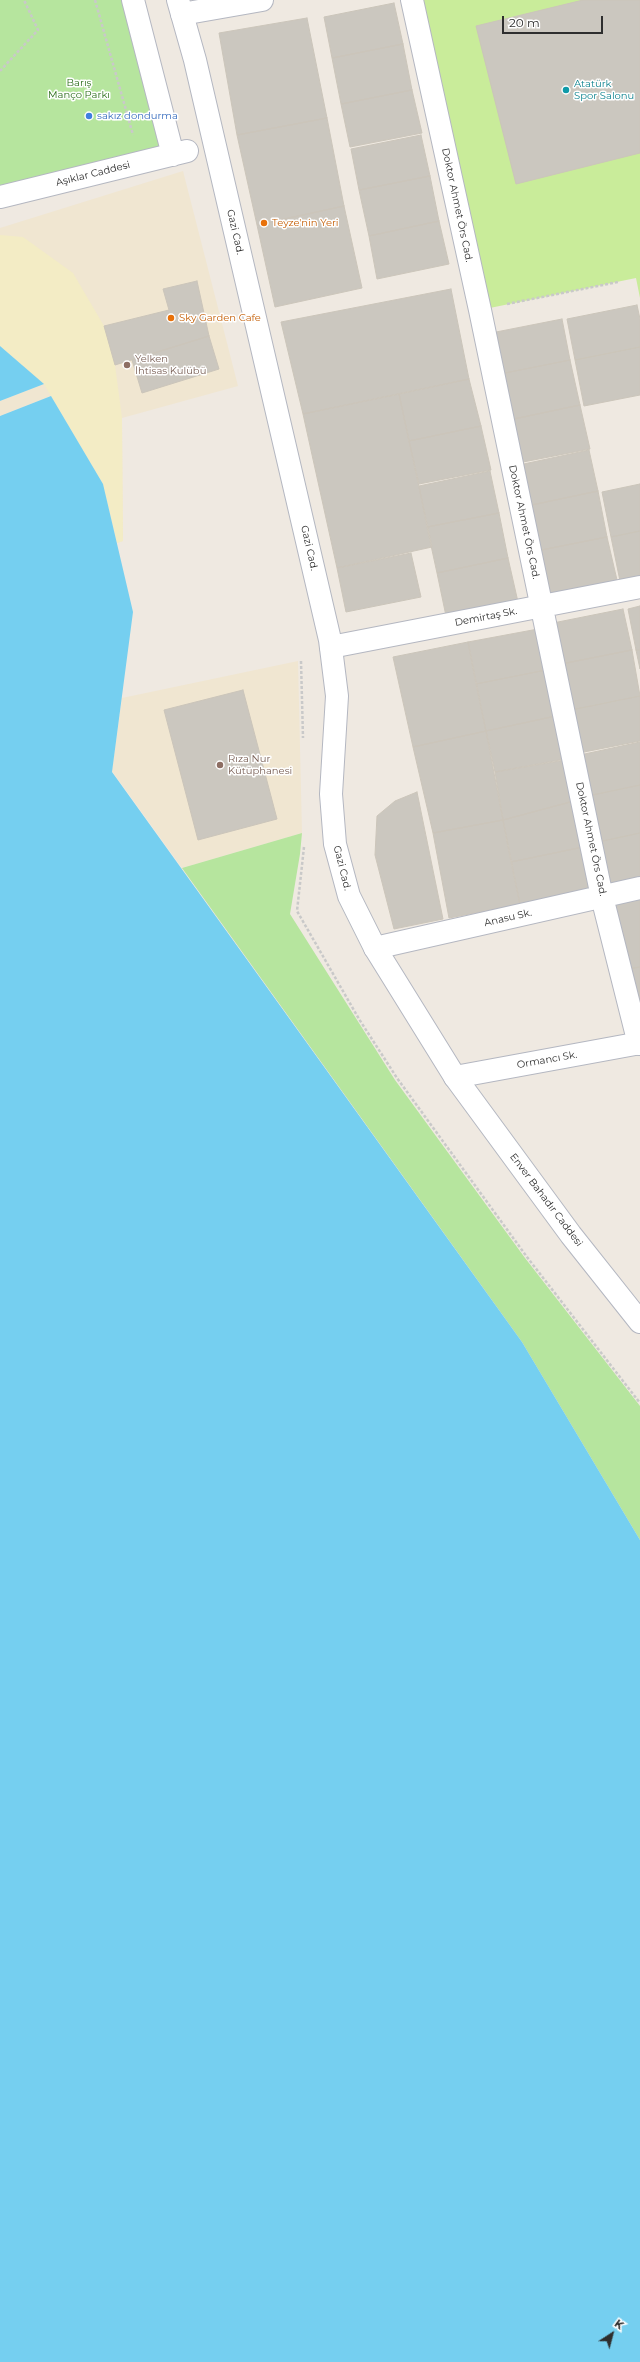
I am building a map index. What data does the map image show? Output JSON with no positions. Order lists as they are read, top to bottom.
{
  "streets": {
    "street": [
      "Aşıklar Caddesi",
      "Doktor Ahmet Örs Cad.",
      "Gazi Cad.",
      "Demirtaş Sk.",
      "Anasu Sk.",
      "Ormancı Sk.",
      "Enver Bahadır Caddesi"
    ]
  },
  "crossings": [
    ["Doktor Ahmet Örs Cad.", "Demirtaş Sk."],
    ["Doktor Ahmet Örs Cad.", "Anasu Sk."],
    ["Doktor Ahmet Örs Cad.", "Ormancı Sk."],
    ["Gazi Cad.", "Demirtaş Sk."],
    ["Gazi Cad.", "Anasu Sk."],
    ["Gazi Cad.", "Ormancı Sk."],
    ["Gazi Cad.", "Enver Bahadır Caddesi"],
    ["Ormancı Sk.", "Enver Bahadır Caddesi"]
  ],
  "parks": ["Barış Manço Parkı"],
  "places": [
    "Atatürk Spor Salonu",
    "sakız dondurma",
    "Teyze'nin Yeri",
    "Sky Garden Cafe",
    "Yelken İhtisas Kulübü",
    "Rıza Nur Kütüphanesi"
  ],
  "scale_bar": "20 m",
  "north": "top right"
}
